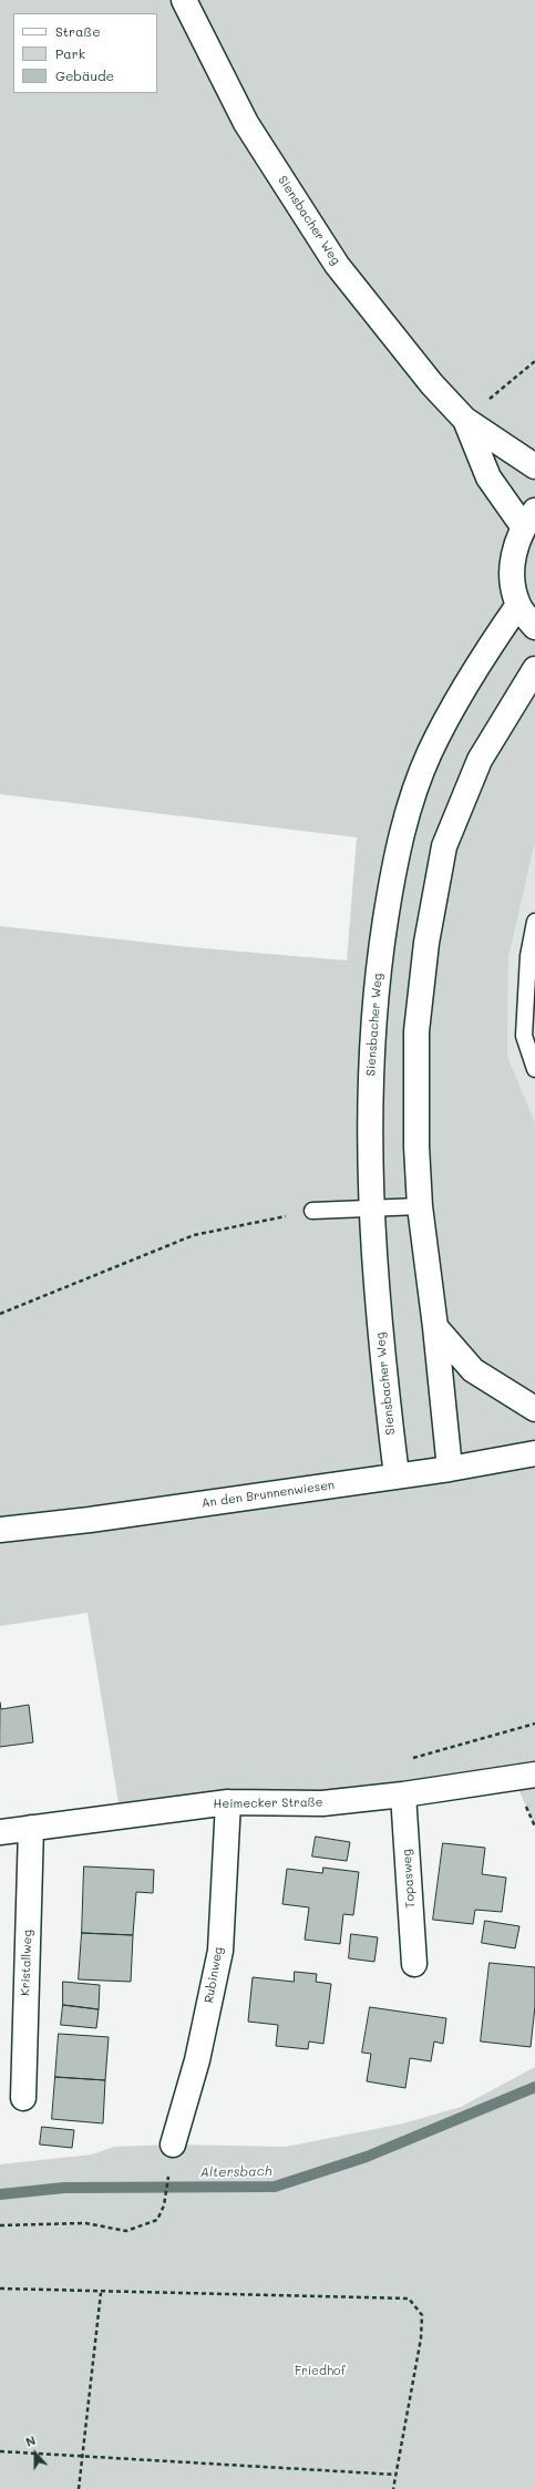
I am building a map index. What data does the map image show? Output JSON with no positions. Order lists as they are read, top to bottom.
{
  "streets": {
    "street": [
      "Siensbacher Weg",
      "An den Brunnenwiesen",
      "Heimecker Straße",
      "Topasweg",
      "Kristallweg",
      "Rubinweg"
    ]
  },
  "crossings": [
    ["Siensbacher Weg", "An den Brunnenwiesen"],
    ["Heimecker Straße", "Topasweg"],
    ["Heimecker Straße", "Kristallweg"],
    ["Heimecker Straße", "Rubinweg"]
  ],
  "water": ["Altersbach"],
  "parks": ["Friedhof"],
  "legend": ["Straße", "Park", "Gebäude"],
  "north": "top"
}
